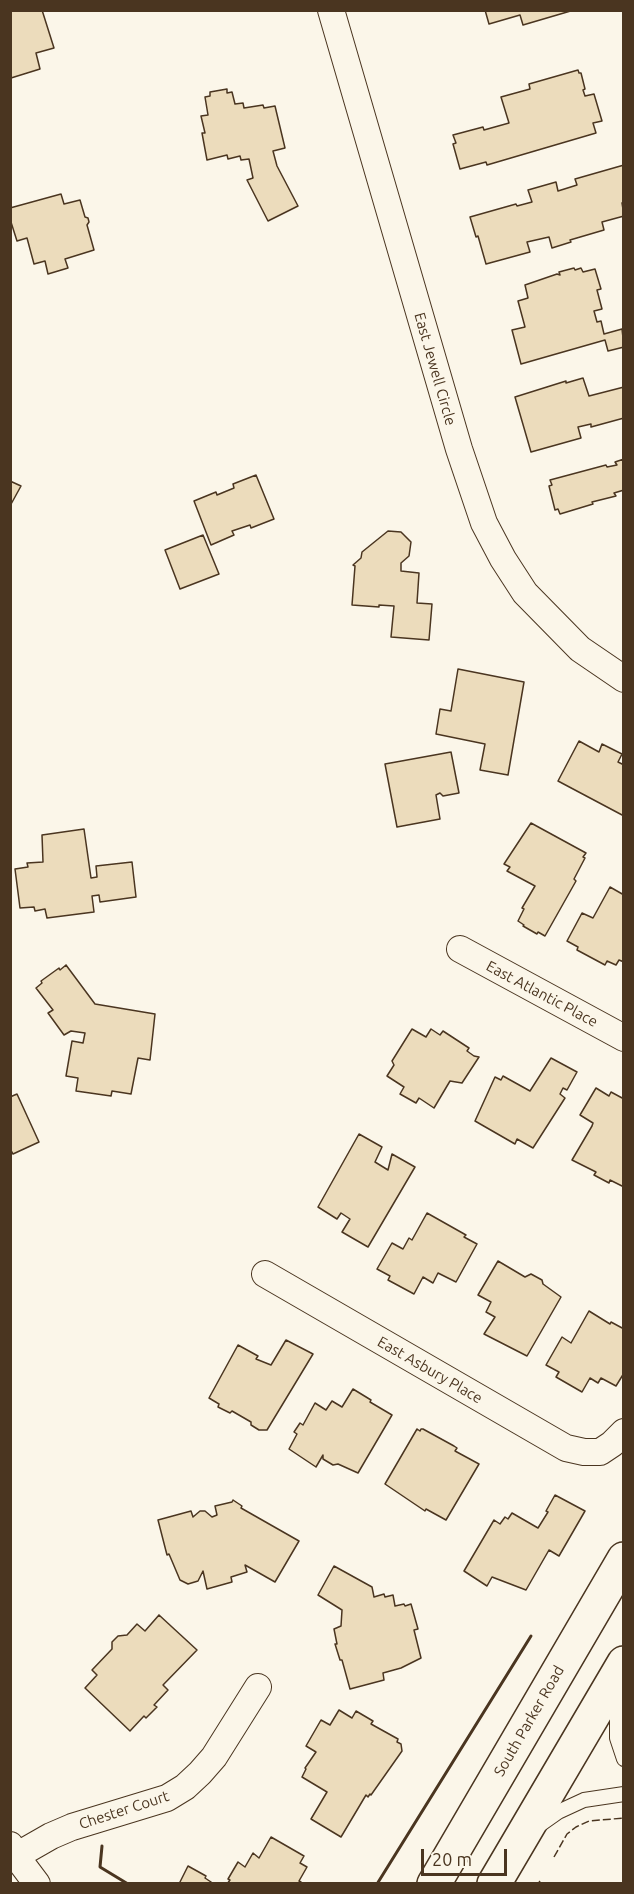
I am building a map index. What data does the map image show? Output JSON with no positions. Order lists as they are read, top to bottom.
{
  "streets": {
    "main road": ["South Parker Road"],
    "street": [
      "East Jewell Circle",
      "East Atlantic Place",
      "East Asbury Place",
      "Chester Court"
    ]
  },
  "scale_bar": "20 m"
}
